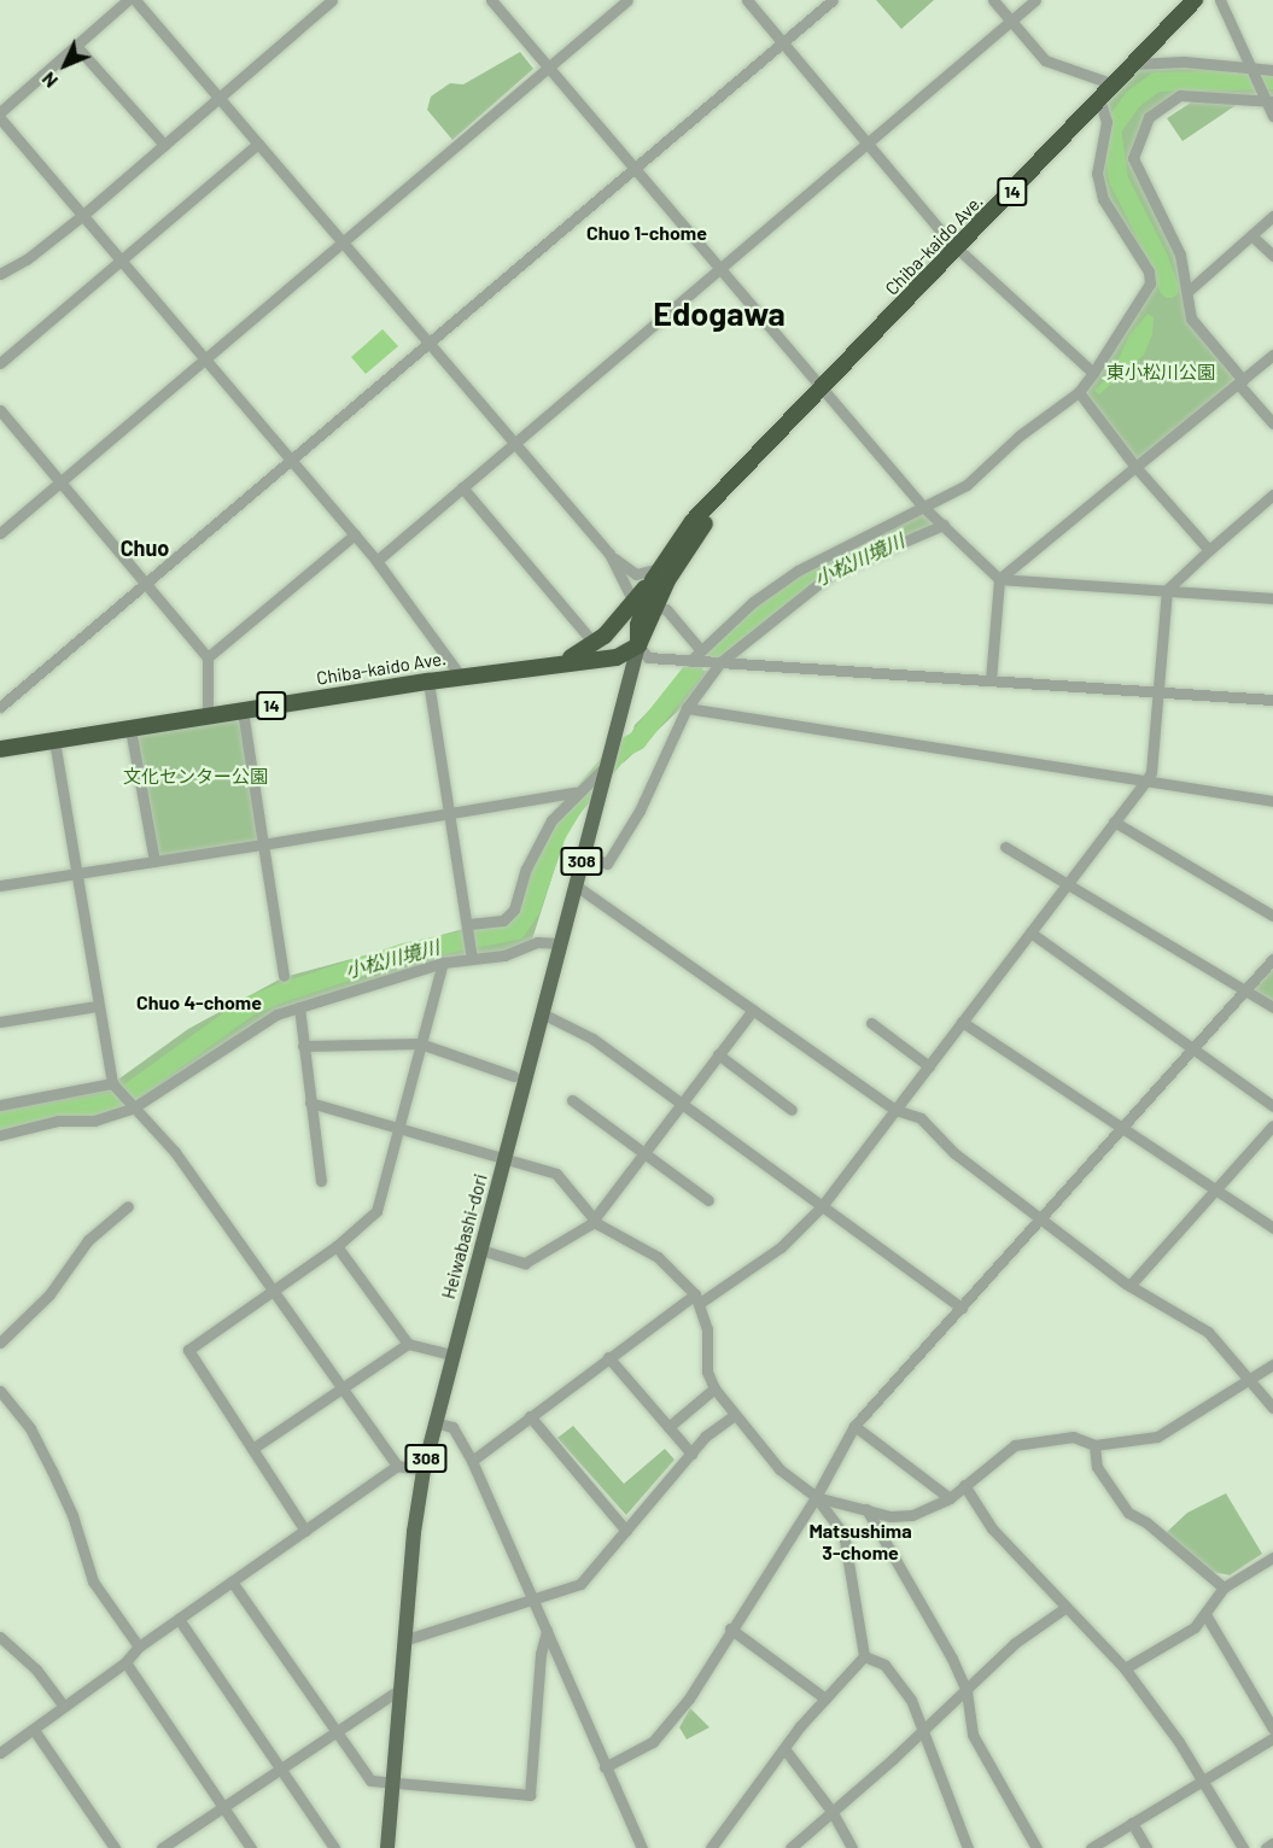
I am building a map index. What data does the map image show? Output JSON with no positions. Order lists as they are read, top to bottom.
{
  "streets": {
    "highway": ["14", "Chiba-kaido Ave."],
    "main road": ["308", "Heiwabashi-dori"]
  },
  "crossings": [
    ["Chiba-kaido Ave.", "Heiwabashi-dori"]
  ],
  "districts": [
    "Chuo 1-chome",
    "Edogawa",
    "Chuo",
    "Chuo 4-chome",
    "Matsushima 3-chome"
  ],
  "water": ["小松川境川"],
  "parks": ["東小松川公園", "文化センター公園"],
  "north": "bottom left"
}
